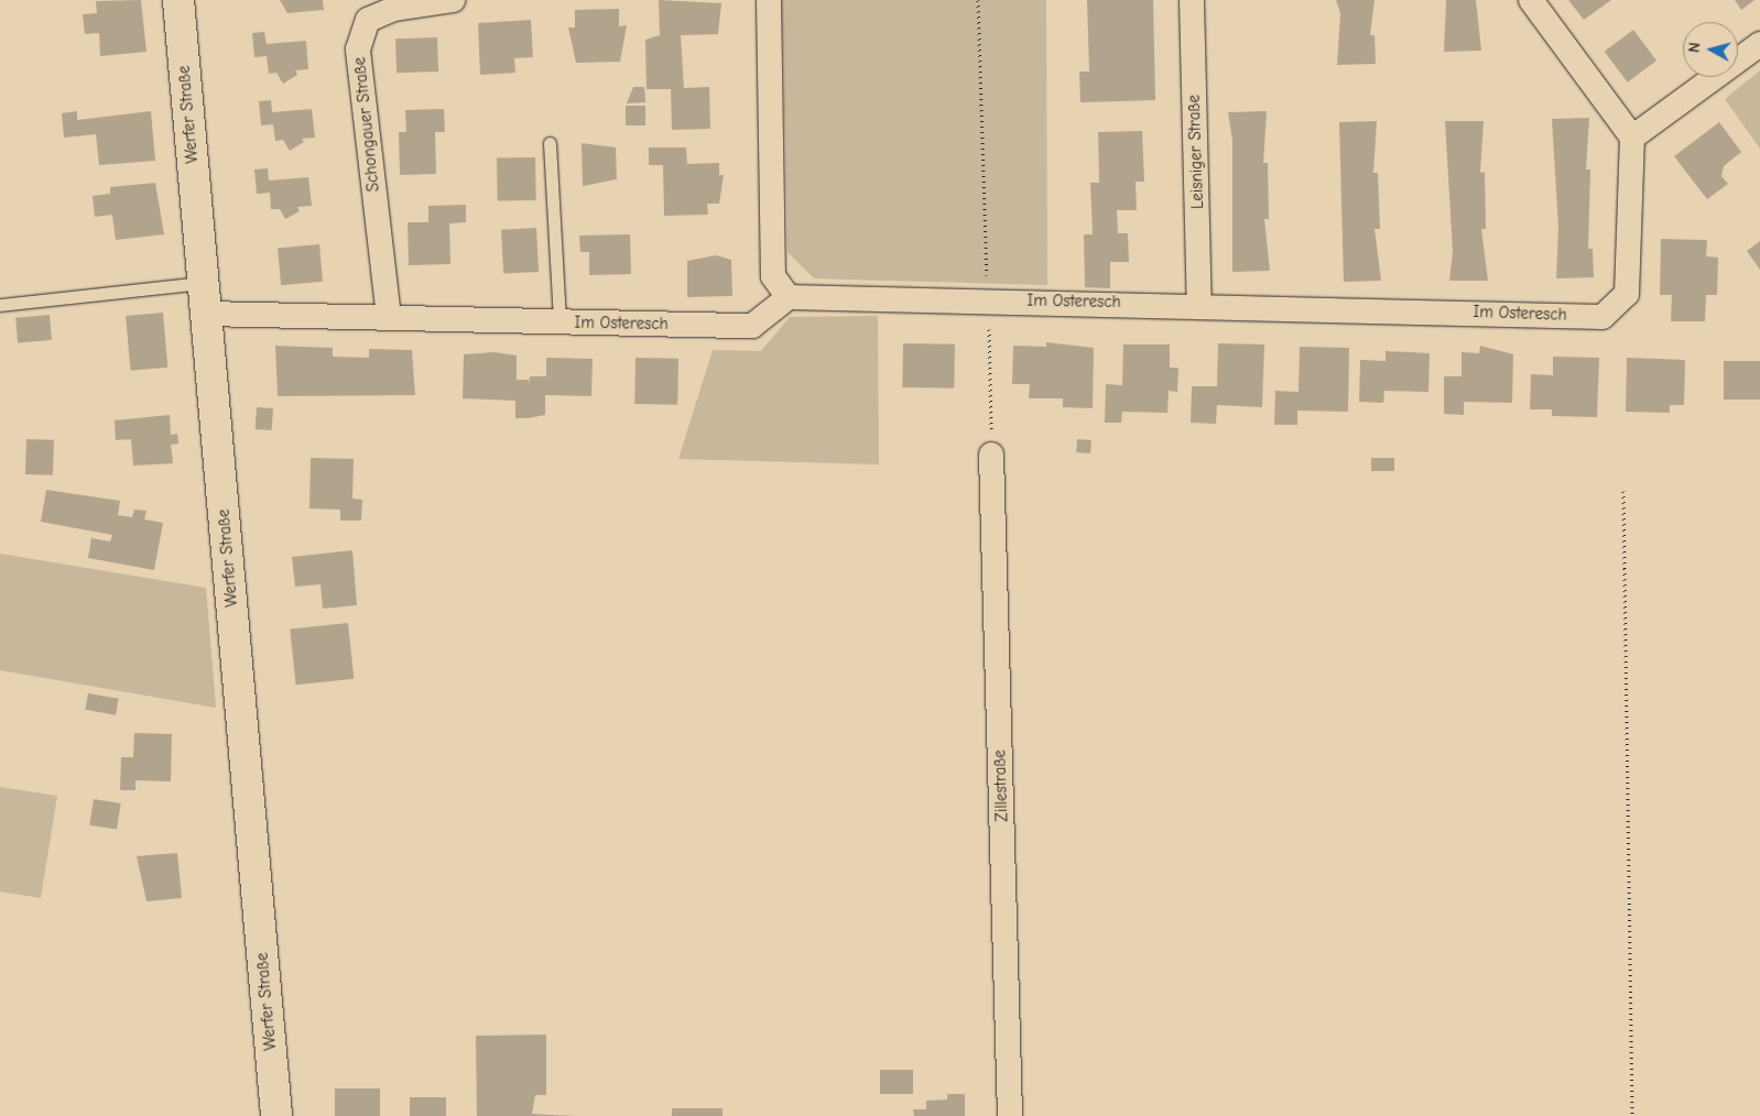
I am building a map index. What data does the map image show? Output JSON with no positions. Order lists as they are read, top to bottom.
{
  "streets": {
    "street": [
      "Werfer Straße",
      "Schongauer Straße",
      "Leisniger Straße",
      "Im Osteresch",
      "Zillestraße"
    ]
  },
  "crossings": [
    ["Werfer Straße", "Im Osteresch"],
    ["Schongauer Straße", "Im Osteresch"],
    ["Leisniger Straße", "Im Osteresch"]
  ],
  "north": "left"
}
